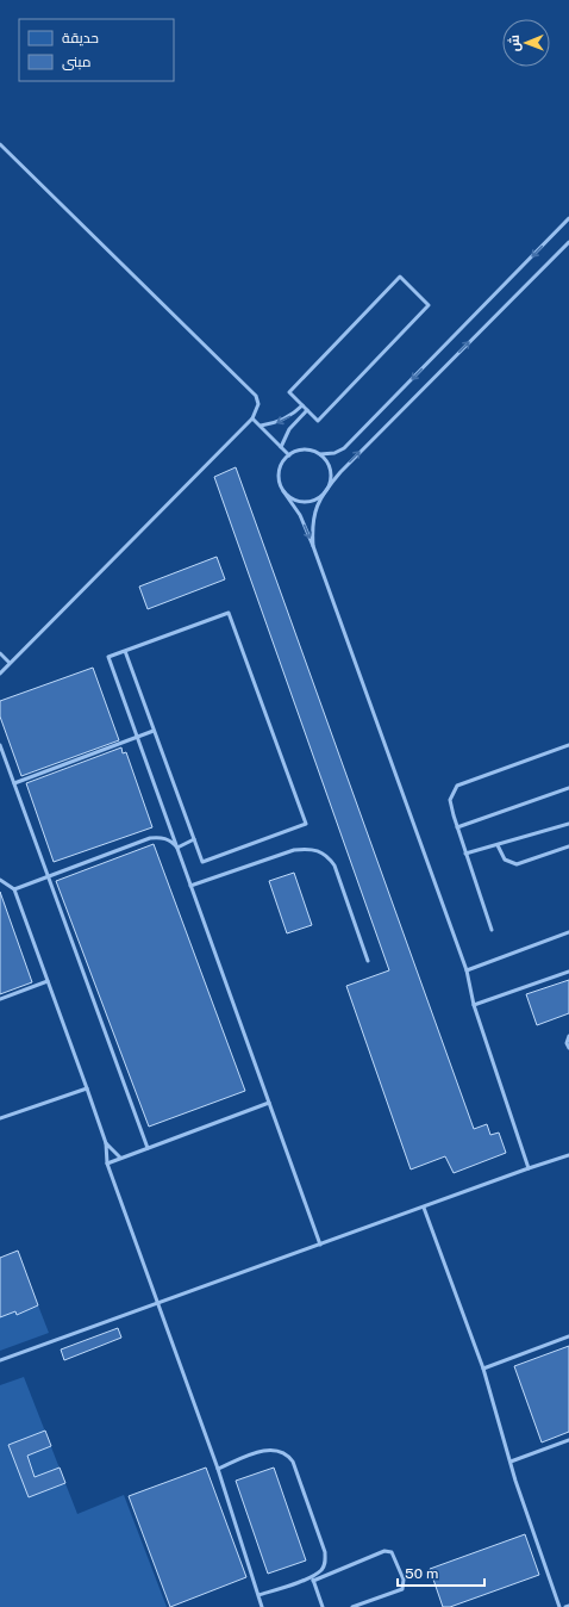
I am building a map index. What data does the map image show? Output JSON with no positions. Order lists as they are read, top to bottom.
{
  "legend": ["حديقة", "مبنى"],
  "scale_bar": "50 m",
  "north": "left"
}
